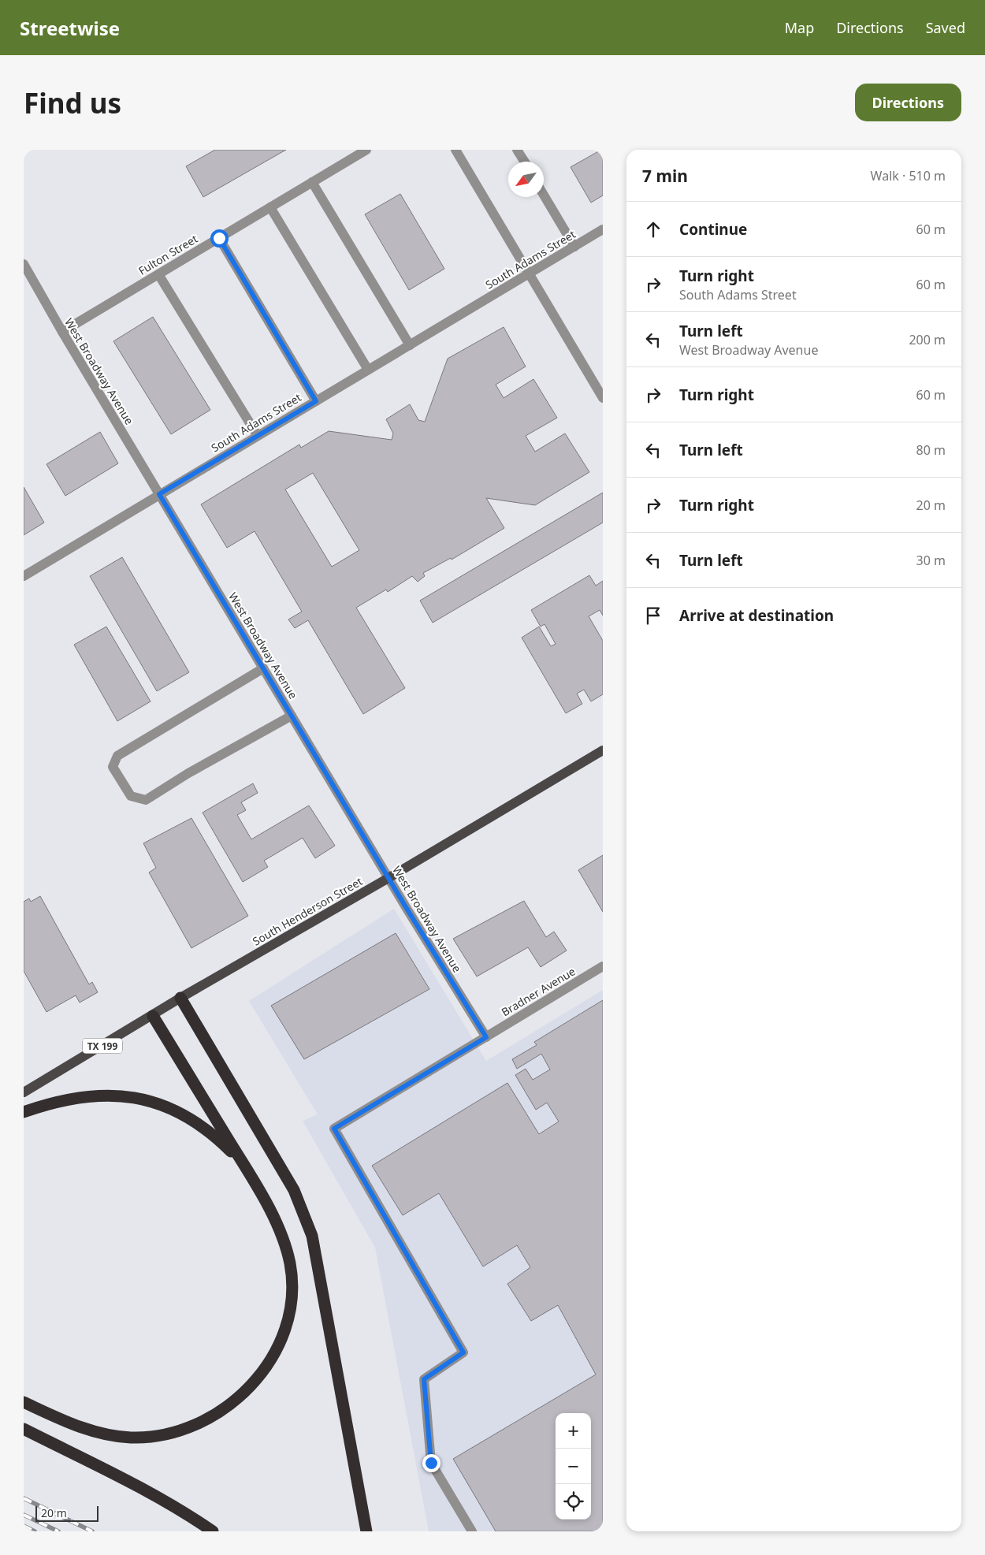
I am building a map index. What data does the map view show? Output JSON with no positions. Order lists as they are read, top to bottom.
{
  "streets": {
    "main road": ["South Henderson Street", "TX 199"],
    "street": [
      "Fulton Street",
      "South Adams Street",
      "West Broadway Avenue",
      "Bradner Avenue"
    ]
  },
  "crossings": [
    ["Fulton Street", "West Broadway Avenue"],
    ["South Adams Street", "West Broadway Avenue"],
    ["West Broadway Avenue", "South Henderson Street"],
    ["West Broadway Avenue", "Bradner Avenue"]
  ],
  "scale_bar": "20 m",
  "north": "bottom left",
  "page": {
    "header": "Streetwise",
    "nav": ["Map", "Directions", "Saved"],
    "buttons": "Directions",
    "title": "Find us",
    "heading": ["7 min", "Walk · 510 m"],
    "list": [
      ["Continue", "60 m"],
      ["Turn right", "South Adams Street", "60 m"],
      ["Turn left", "West Broadway Avenue", "200 m"],
      ["Turn right", "60 m"],
      ["Turn left", "80 m"],
      ["Turn right", "20 m"],
      ["Turn left", "30 m"],
      "Arrive at destination"
    ],
    "map_buttons": ["+", "−"],
    "scale": "20 m"
  }
}
